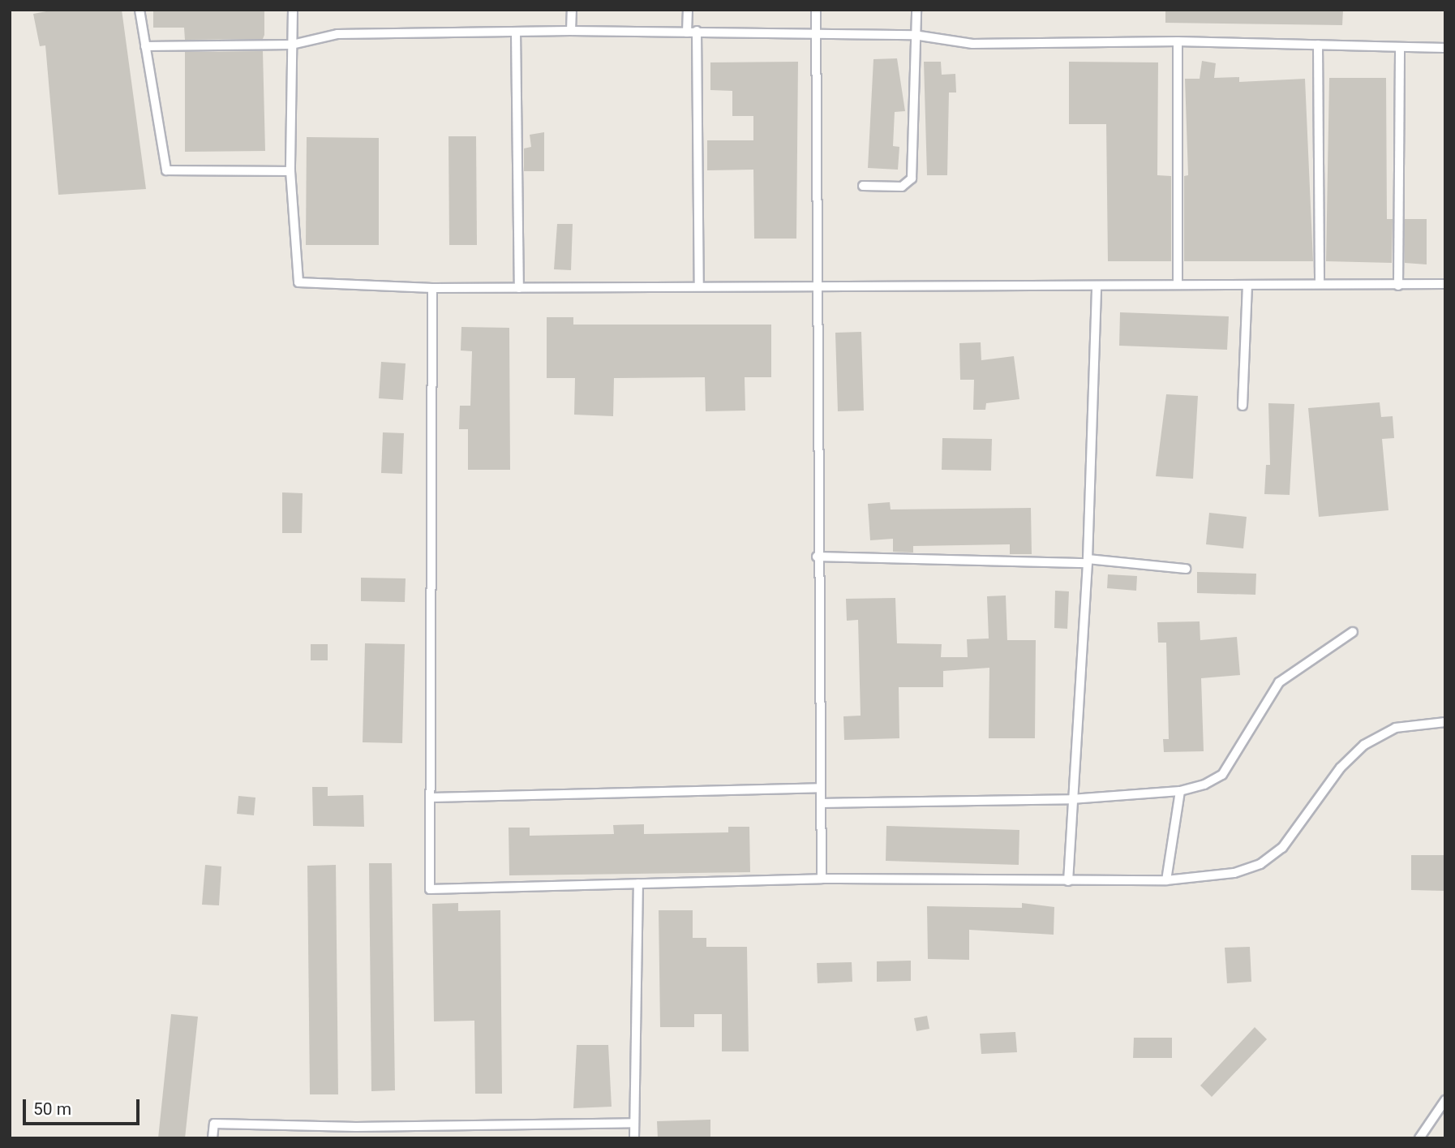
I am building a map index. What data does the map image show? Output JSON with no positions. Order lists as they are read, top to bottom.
{
  "scale_bar": "50 m"
}
